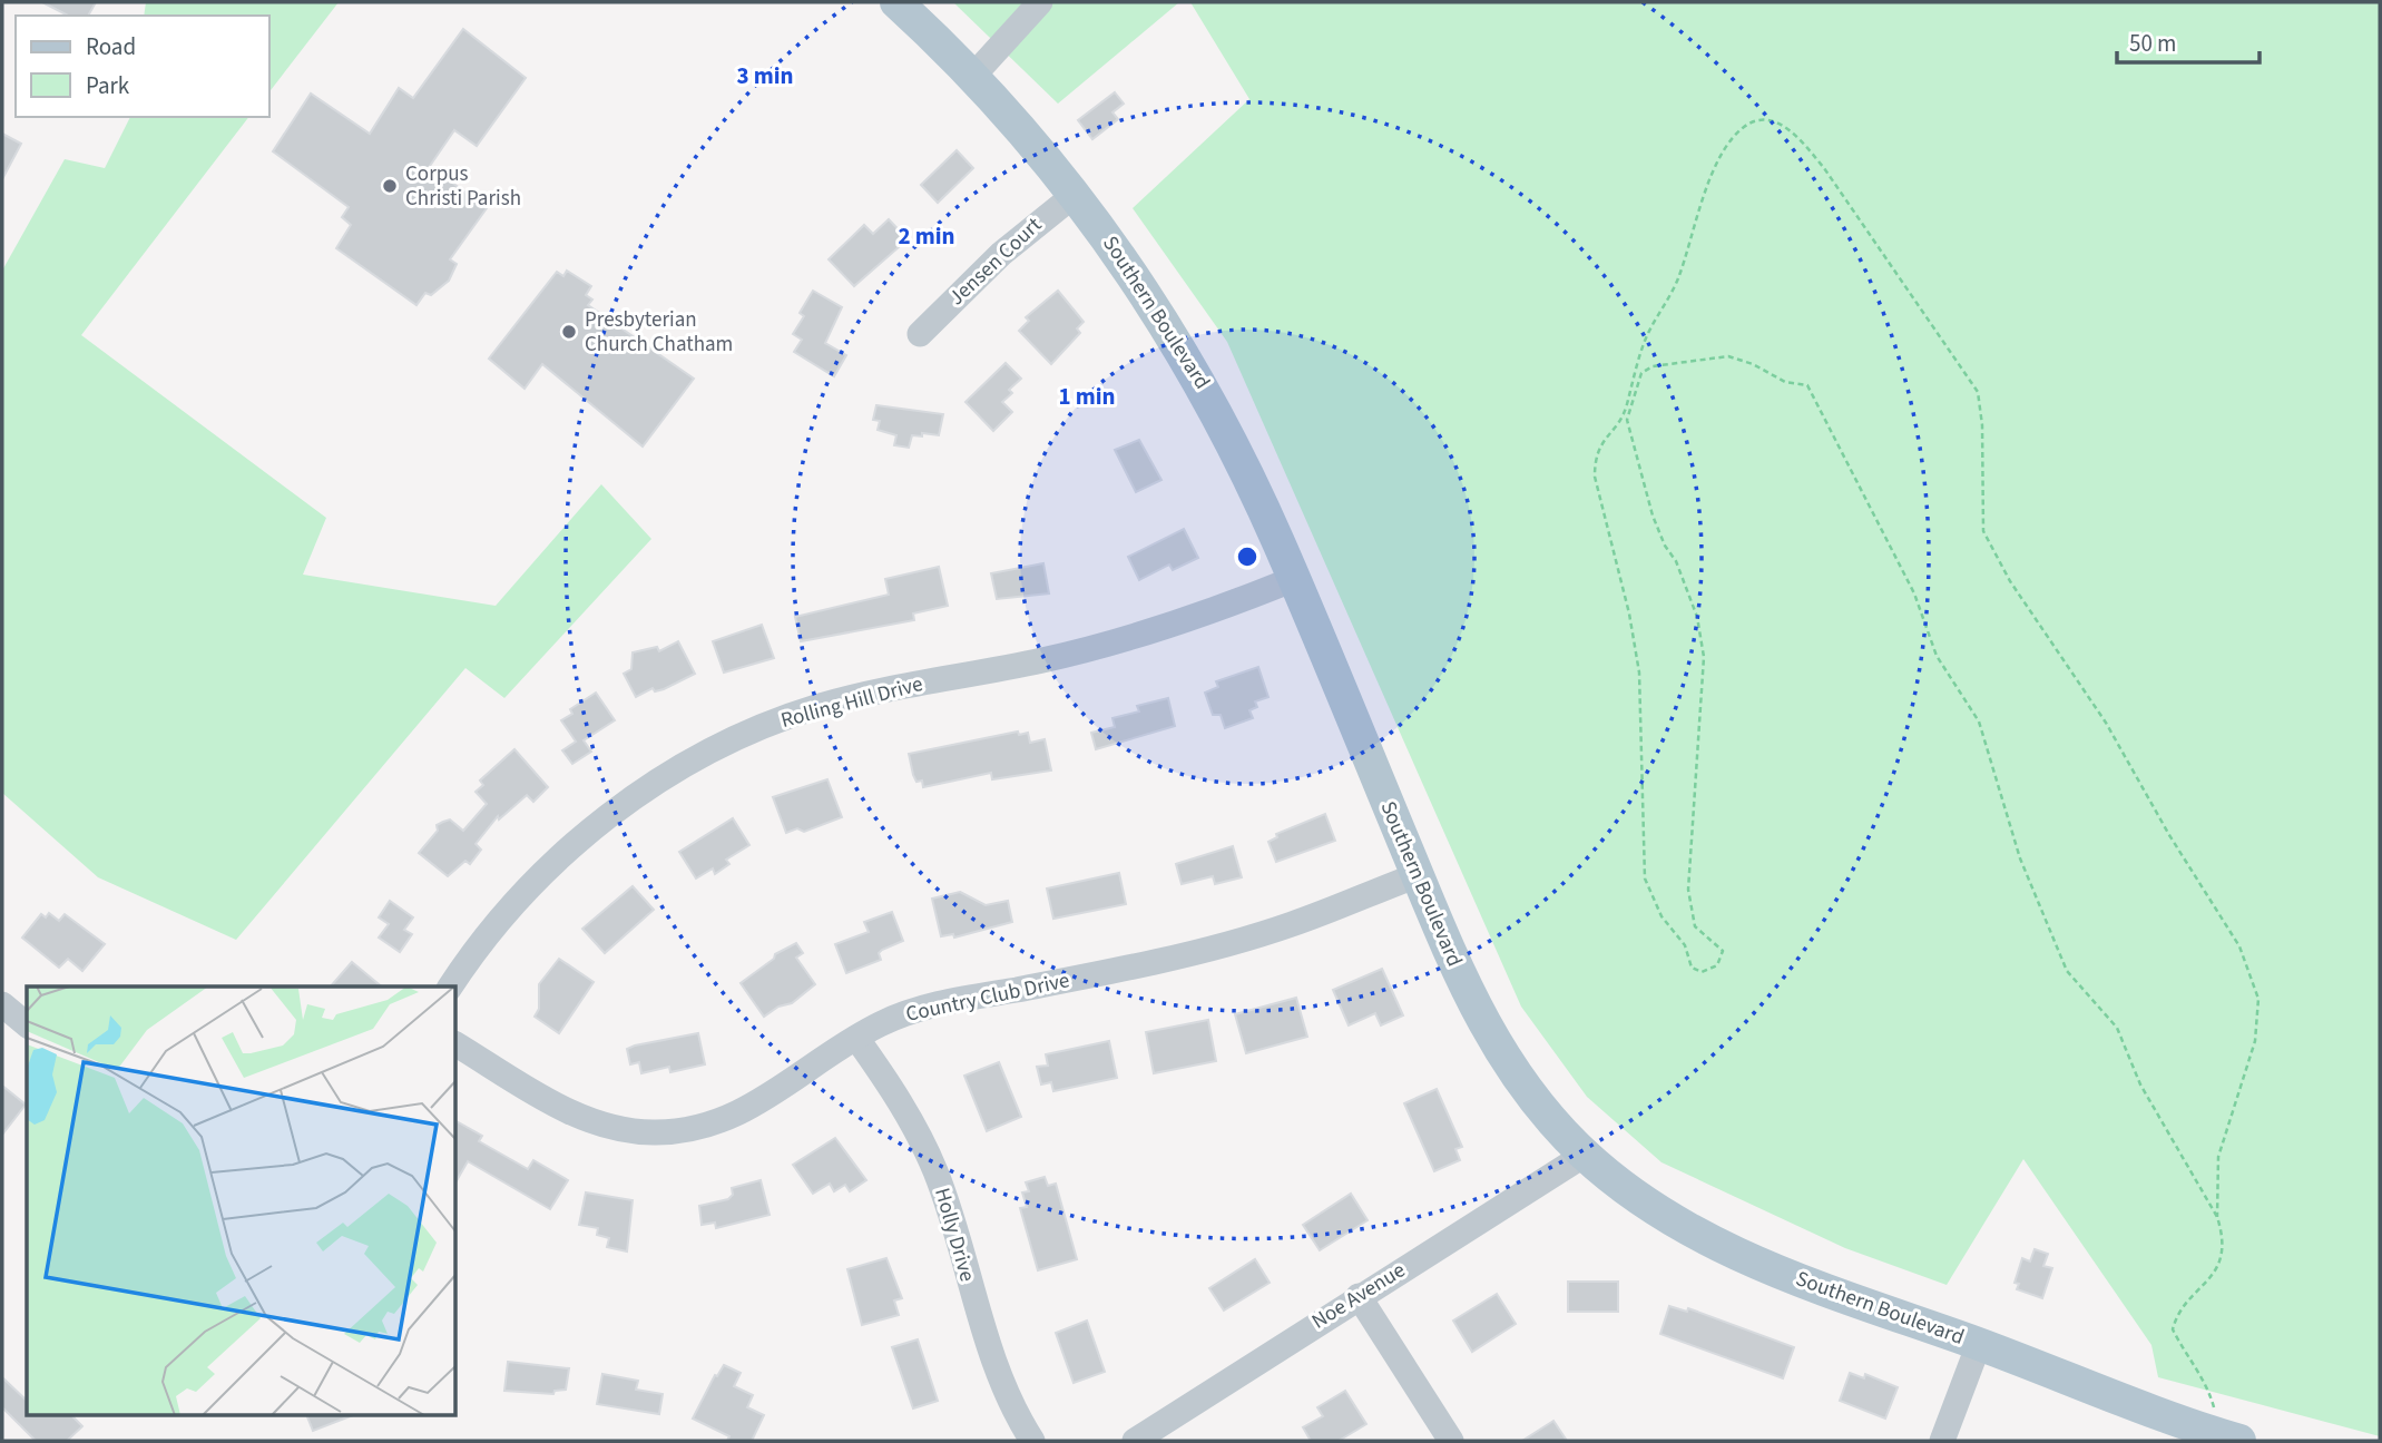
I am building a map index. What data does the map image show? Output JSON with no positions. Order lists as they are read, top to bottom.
{
  "streets": {
    "main road": ["Southern Boulevard"],
    "street": [
      "Jensen Court",
      "Rolling Hill Drive",
      "Country Club Drive",
      "Holly Drive",
      "Noe Avenue"
    ]
  },
  "crossings": [
    ["Jensen Court", "Southern Boulevard"],
    ["Southern Boulevard", "Rolling Hill Drive"],
    ["Southern Boulevard", "Country Club Drive"],
    ["Southern Boulevard", "Noe Avenue"],
    ["Country Club Drive", "Holly Drive"]
  ],
  "places": ["Corpus Christi Parish", "Presbyterian Church Chatham"],
  "legend": ["Road", "Park"],
  "scale_bar": "50 m",
  "rings": ["3 min", "2 min", "1 min"]
}
